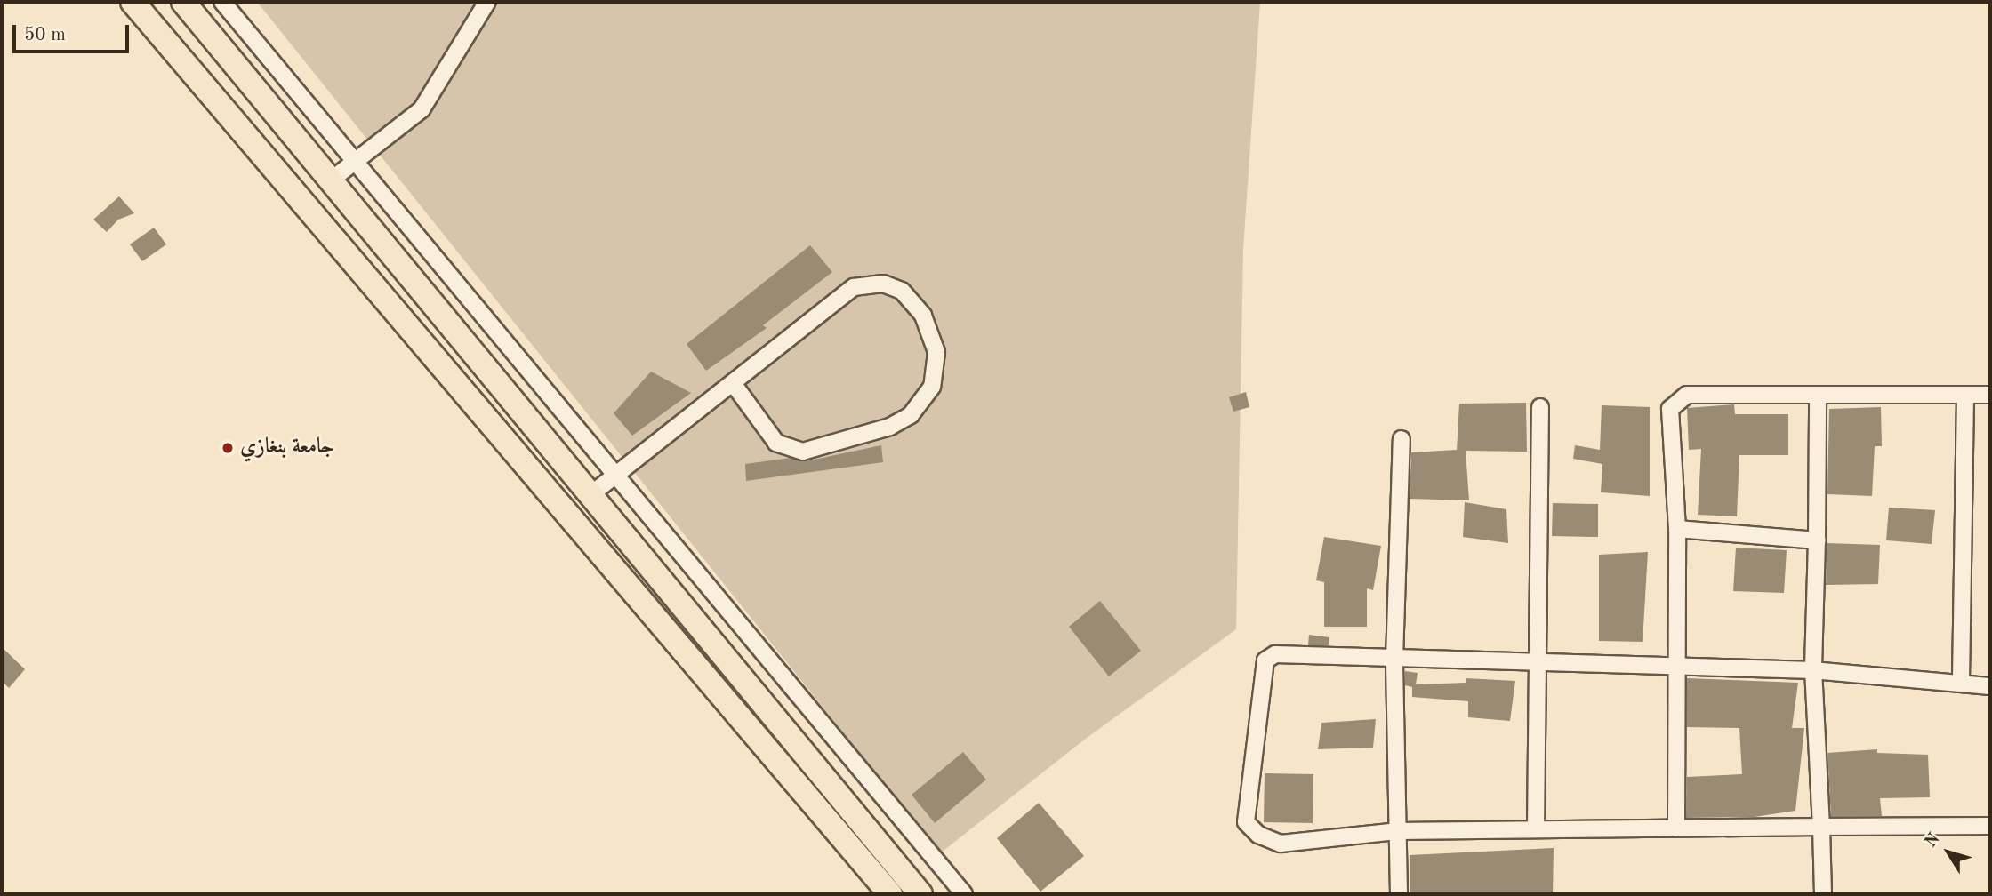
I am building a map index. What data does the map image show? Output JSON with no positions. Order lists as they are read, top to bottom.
{
  "places": ["جامعة بنغازي"],
  "scale_bar": "50 m",
  "north": "top left"
}
